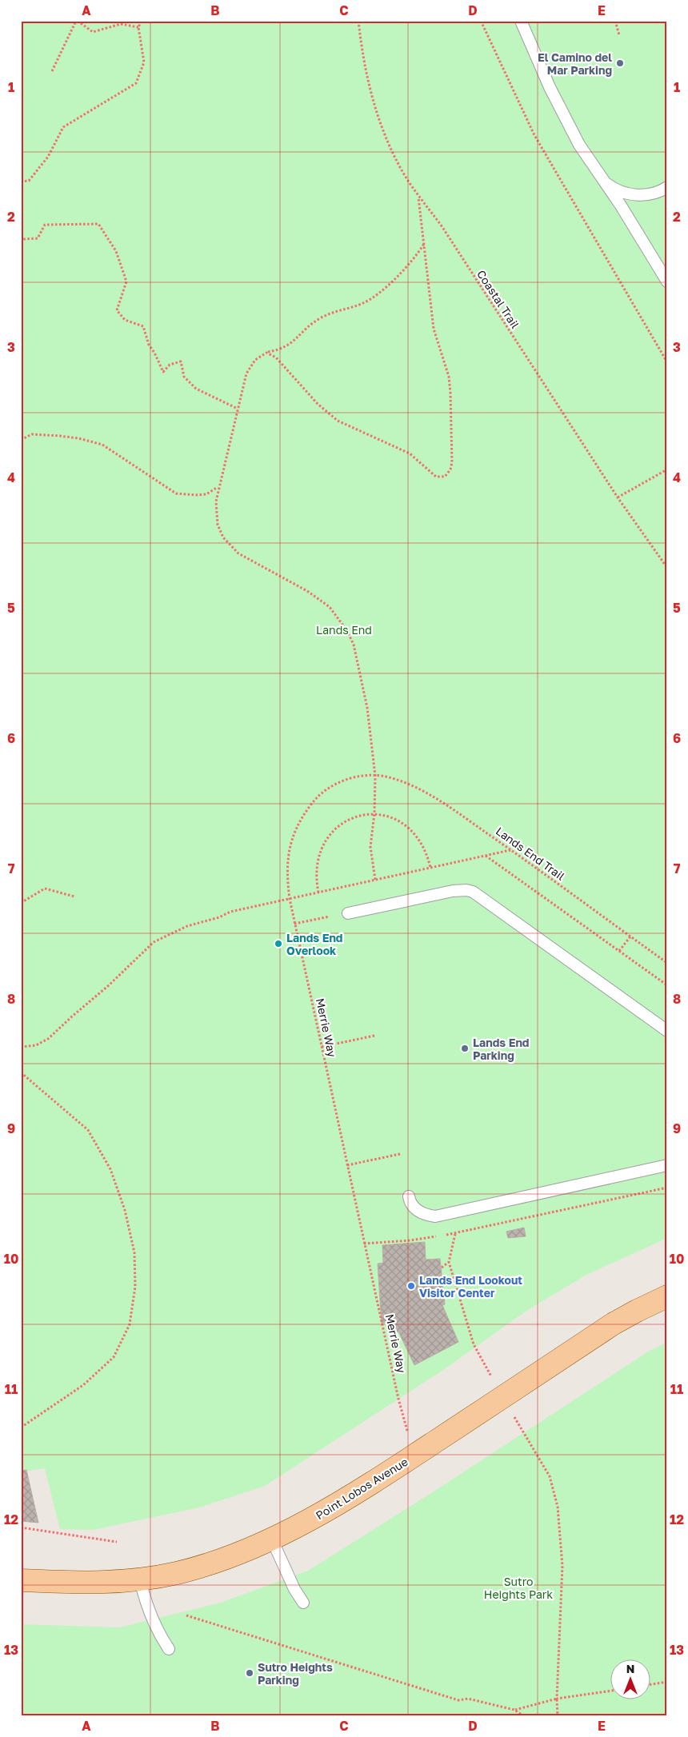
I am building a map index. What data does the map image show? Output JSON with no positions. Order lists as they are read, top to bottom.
{
  "streets": {
    "main road": ["Point Lobos Avenue"],
    "path": ["Coastal Trail", "Lands End Trail", "Merrie Way"]
  },
  "crossings": [
    ["Lands End Trail", "Merrie Way"],
    ["Merrie Way", "Point Lobos Avenue"]
  ],
  "parks": ["Lands End", "Sutro Heights Park"],
  "places": [
    "El Camino del Mar Parking",
    "Lands End Overlook",
    "Lands End Parking",
    "Lands End Lookout Visitor Center",
    "Sutro Heights Parking"
  ],
  "north": "top",
  "grid": {
    "columns": [
      "A",
      "B",
      "C",
      "D",
      "E"
    ],
    "rows": [
      "1",
      "2",
      "3",
      "4",
      "5",
      "6",
      "7",
      "8",
      "9",
      "10",
      "11",
      "12",
      "13"
    ]
  }
}
